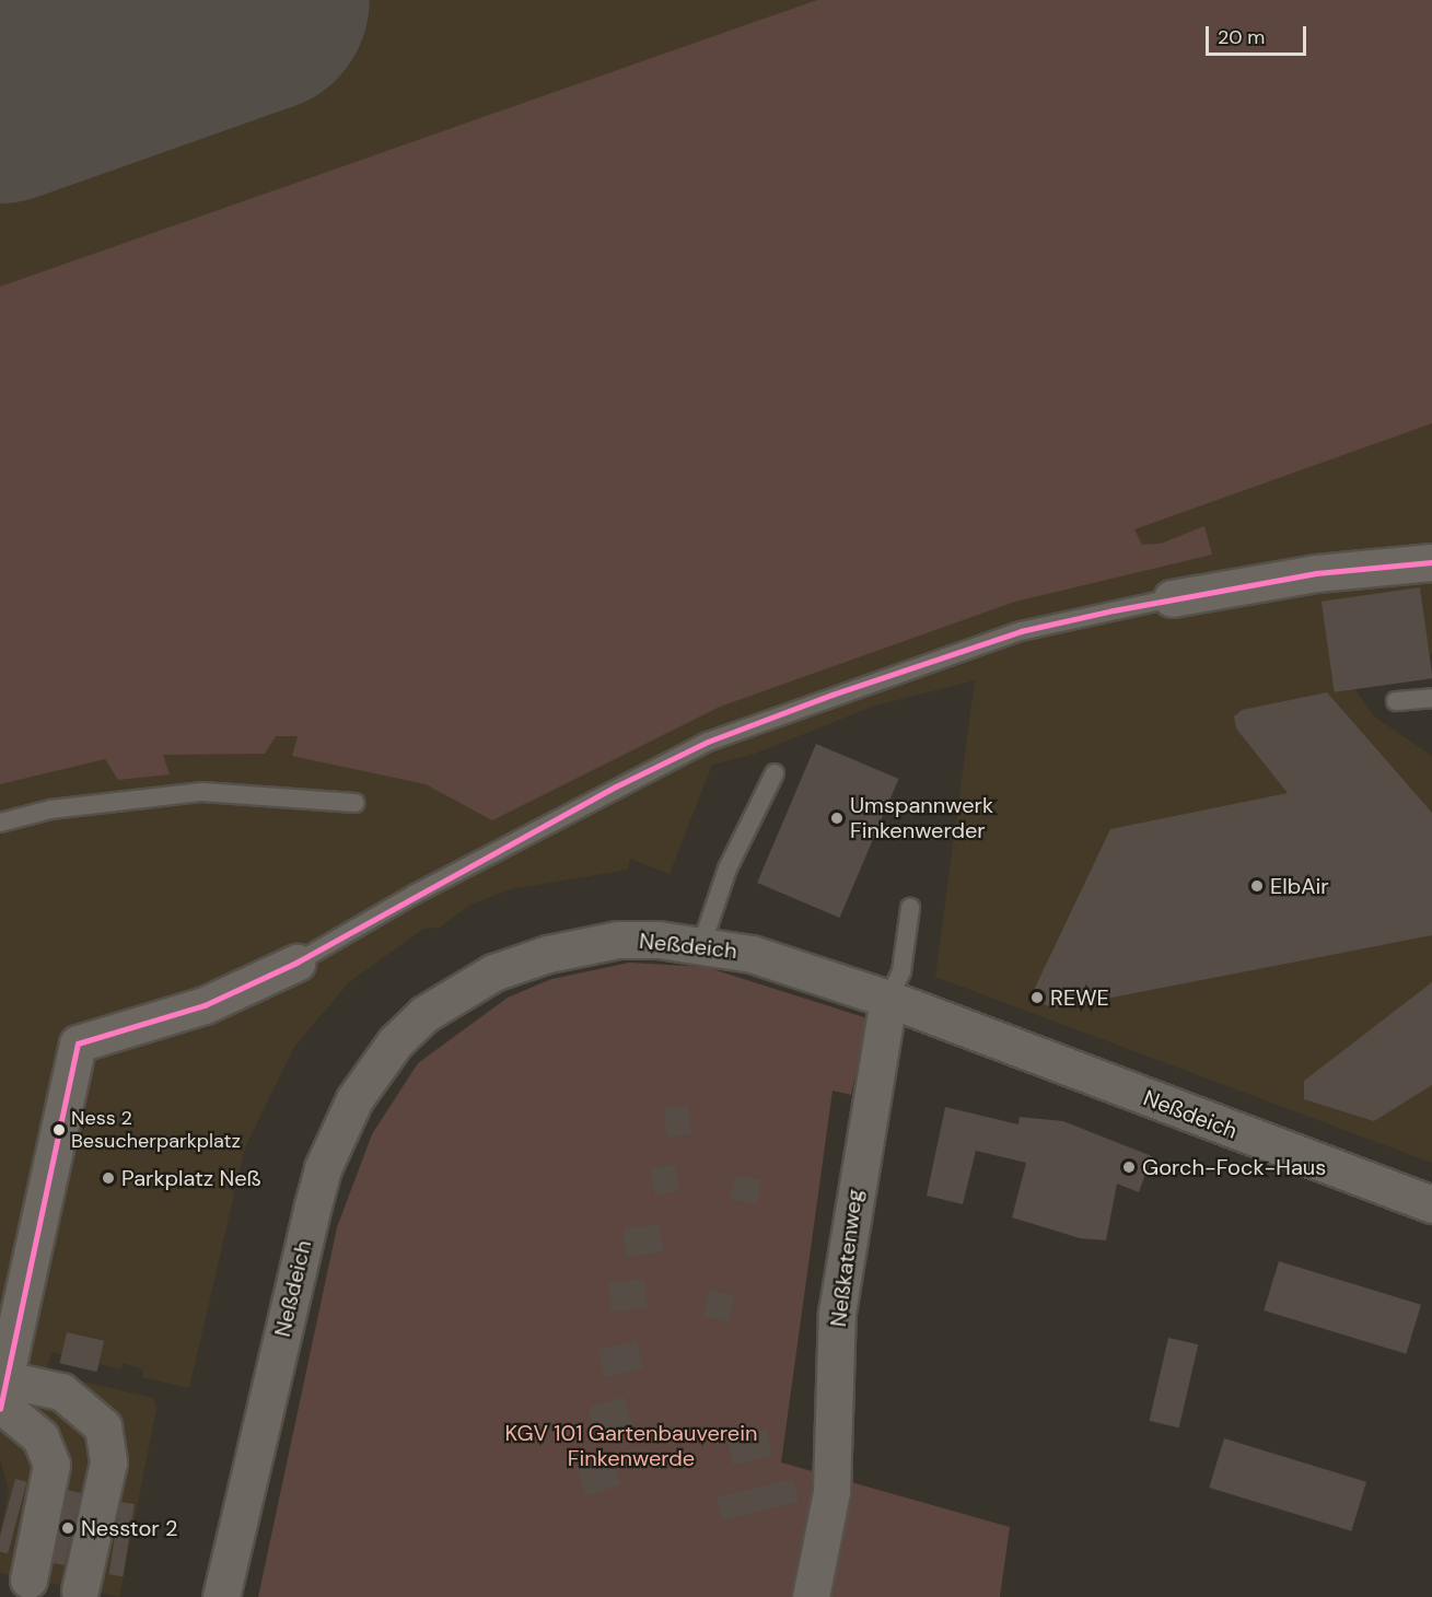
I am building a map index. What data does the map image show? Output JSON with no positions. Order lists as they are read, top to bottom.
{
  "streets": {
    "street": ["Neßdeich", "Neßkatenweg"]
  },
  "crossings": [
    ["Neßdeich", "Neßkatenweg"]
  ],
  "parks": ["KGV 101 Gartenbauverein Finkenwerde"],
  "places": [
    "Umspannwerk Finkenwerder",
    "ElbAir",
    "REWE",
    "Ness 2 Besucherparkplatz",
    "Gorch-Fock-Haus",
    "Parkplatz Neß",
    "Nesstor 2"
  ],
  "scale_bar": "20 m"
}
